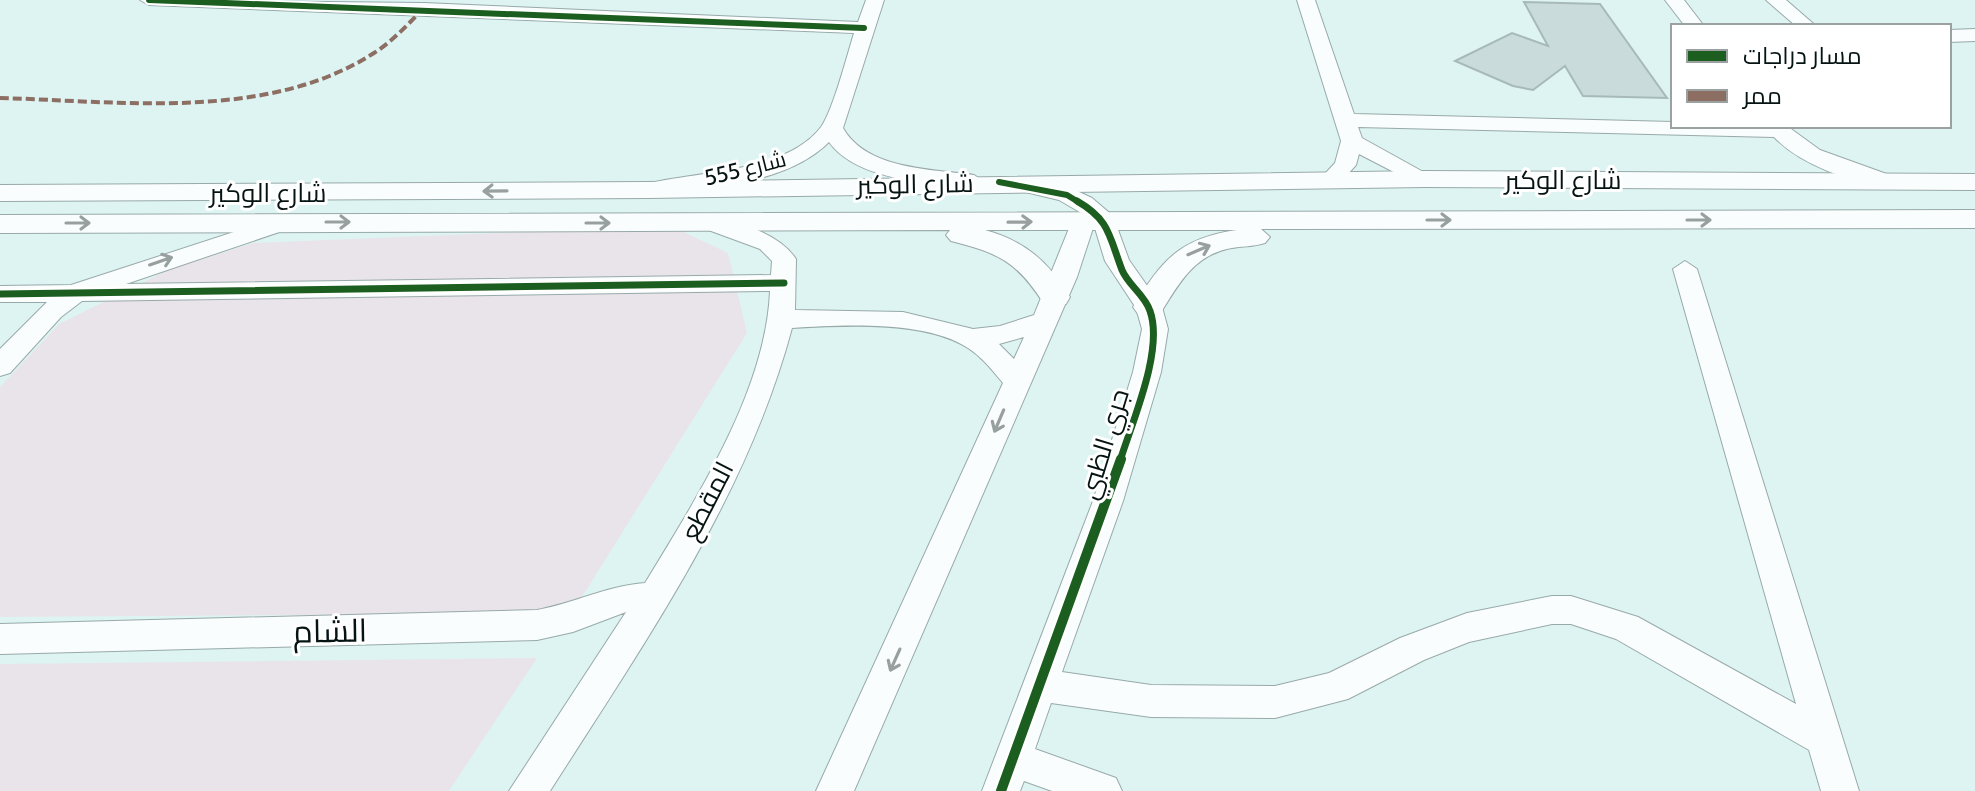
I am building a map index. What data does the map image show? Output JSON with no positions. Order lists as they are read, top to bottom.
{
  "streets": {
    "main road": ["شارع الوكير"],
    "street": [
      "شارع 555",
      "جري الظبي",
      "المقطع",
      "الشام"
    ]
  },
  "crossings": [
    ["شارع 555", "شارع الوكير"],
    ["شارع الوكير", "المقطع"],
    ["المقطع", "الشام"]
  ],
  "legend": ["مسار دراجات", "ممر"]
}
